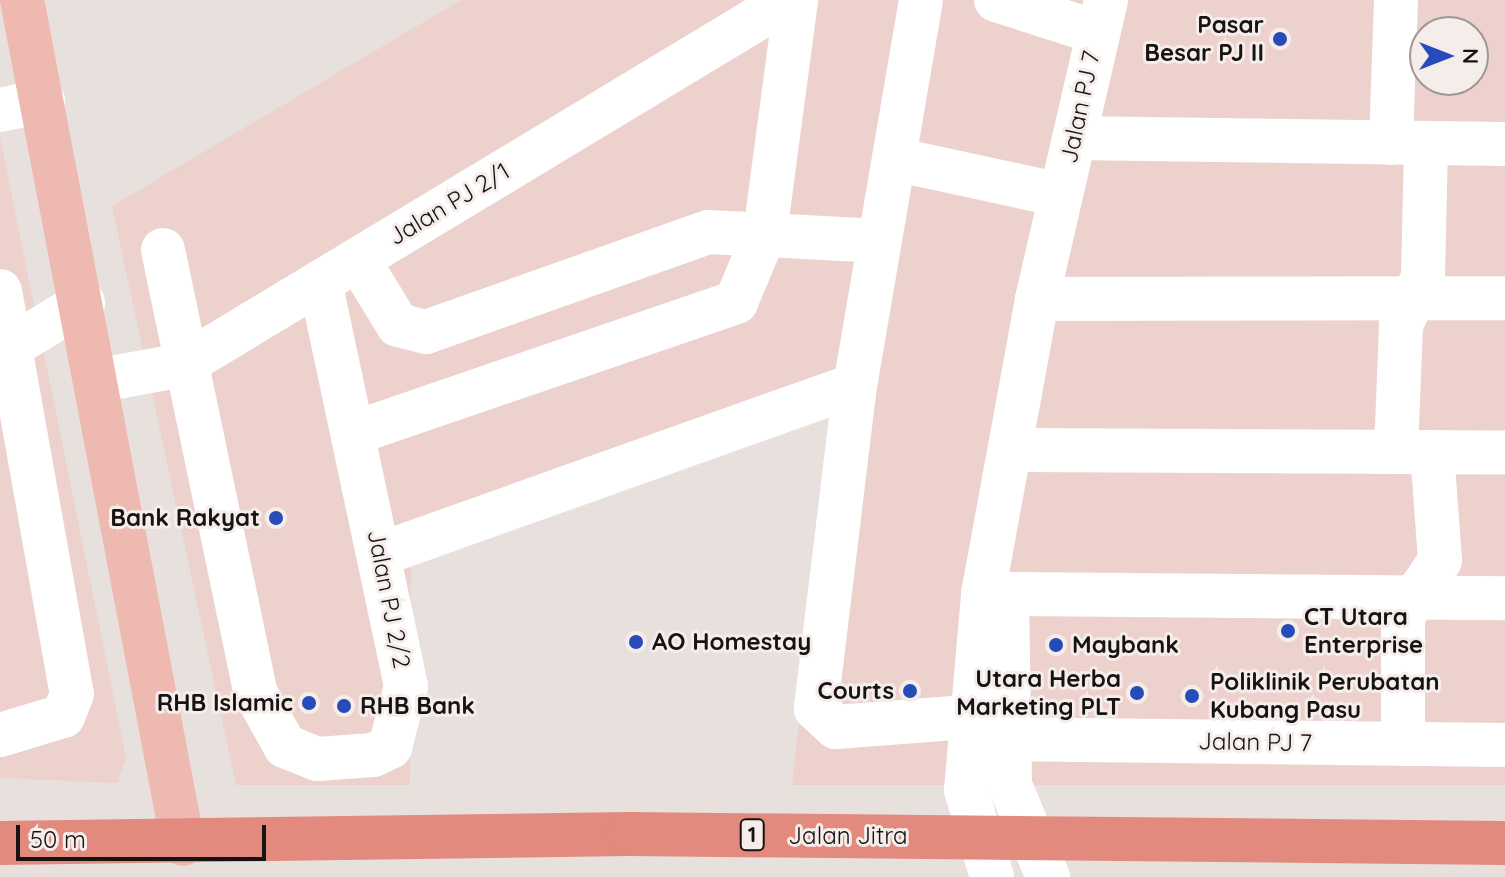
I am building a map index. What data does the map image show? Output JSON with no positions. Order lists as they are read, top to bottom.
{
  "streets": {
    "highway": ["1", "Jalan Jitra"],
    "street": ["Jalan PJ 7", "Jalan PJ 2/1", "Jalan PJ 2/2"]
  },
  "crossings": [
    ["Jalan PJ 2/1", "Jalan PJ 2/2"]
  ],
  "places": [
    "Pasar Besar PJ II",
    "Bank Rakyat",
    "CT Utara Enterprise",
    "AO Homestay",
    "Maybank",
    "Courts",
    "Utara Herba Marketing PLT",
    "Poliklinik Perubatan Kubang Pasu",
    "RHB Islamic",
    "RHB Bank"
  ],
  "scale_bar": "50 m",
  "north": "right"
}
